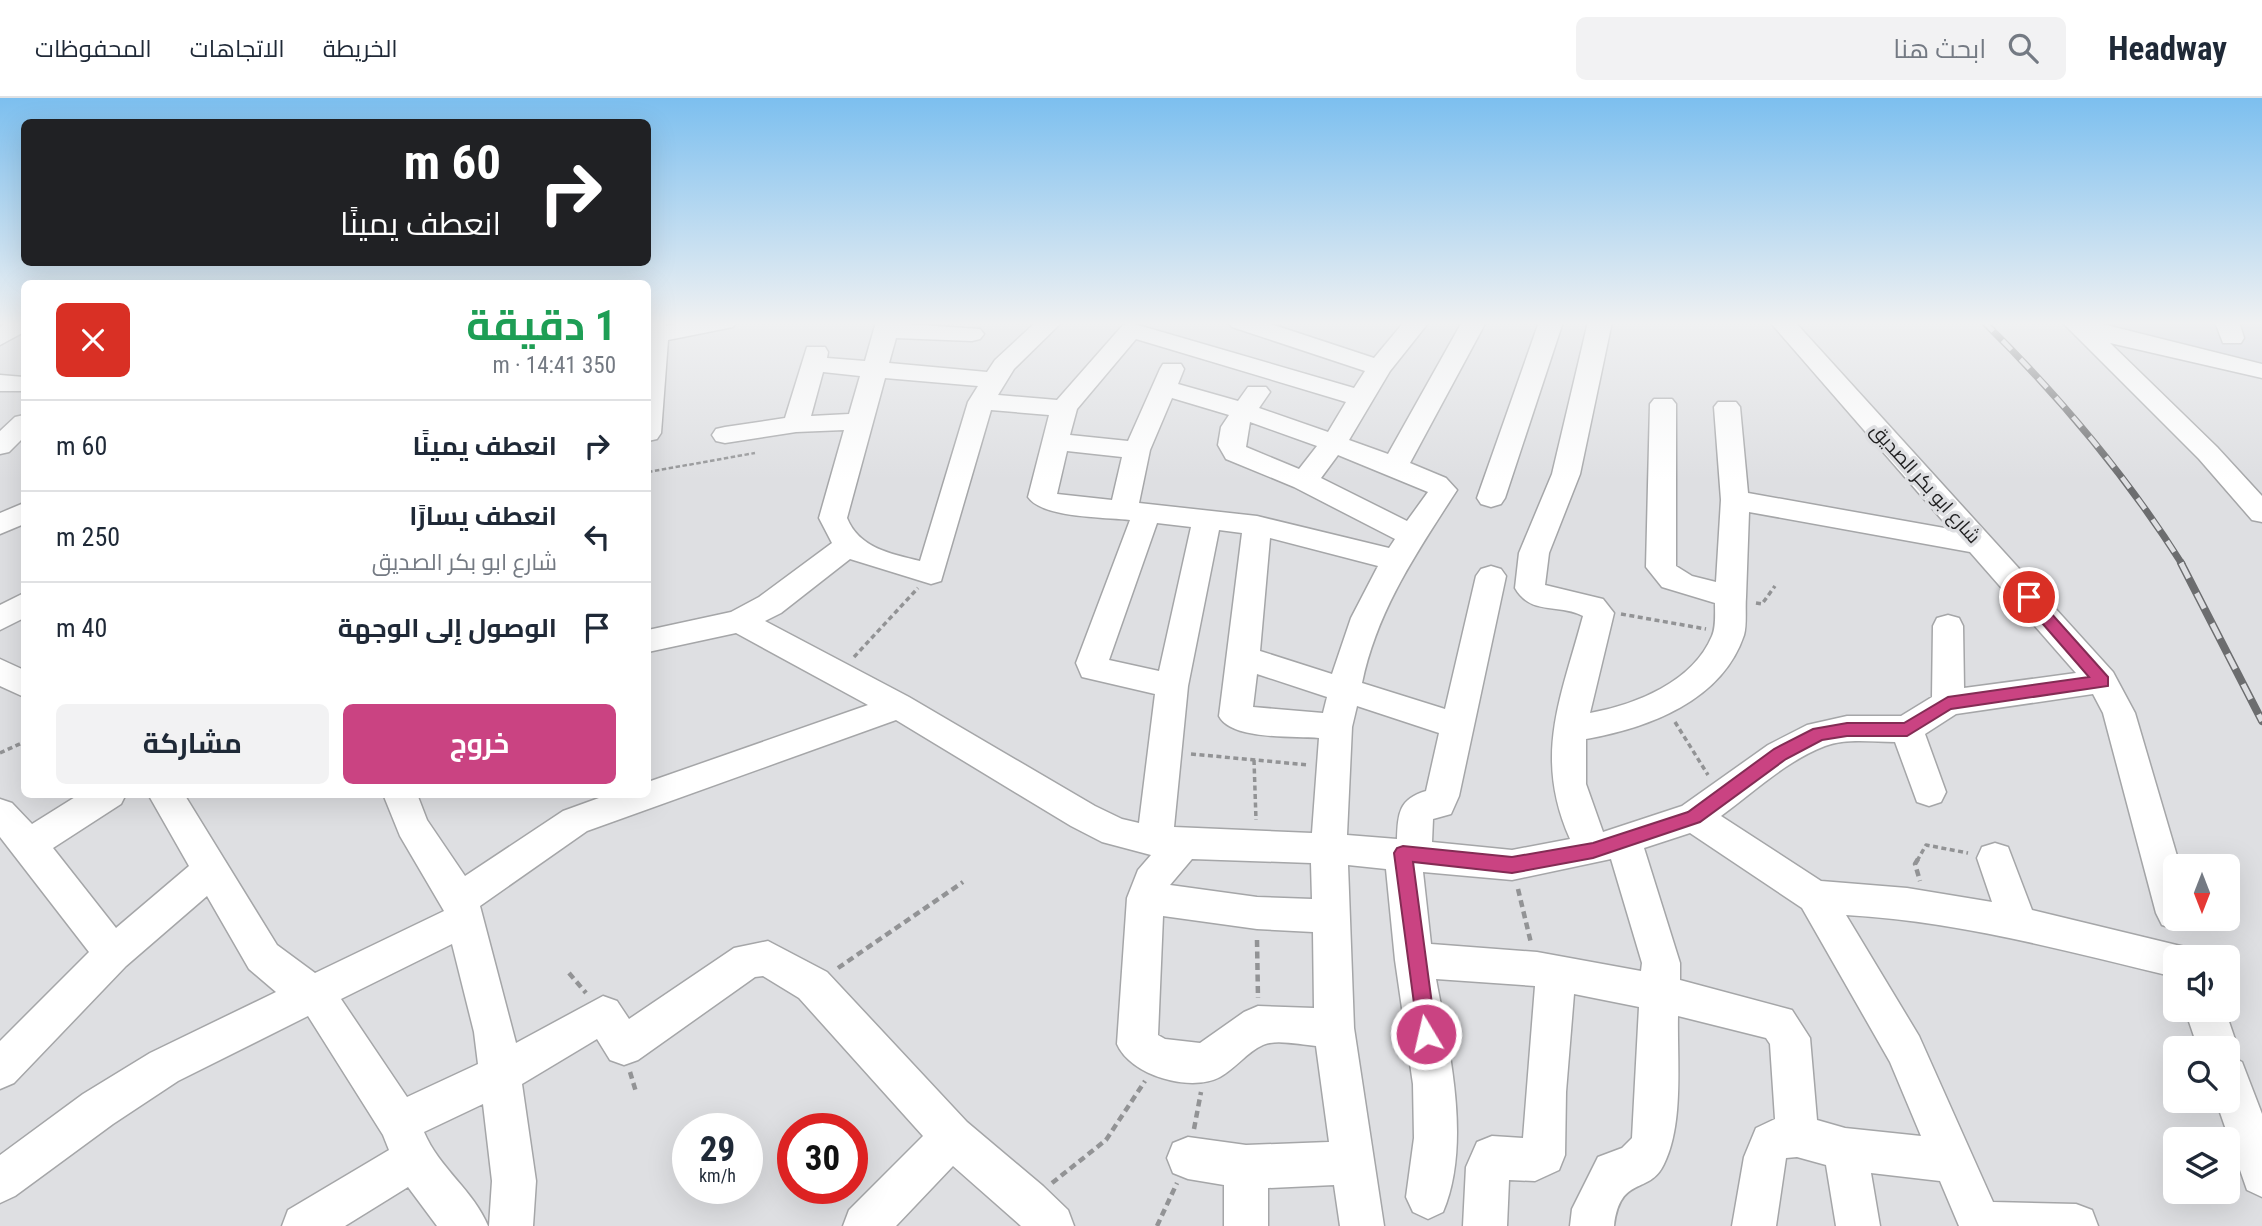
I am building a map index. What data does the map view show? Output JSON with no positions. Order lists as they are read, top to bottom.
{
  "streets": {
    "street": ["شارع ابو بكر الصديق"]
  },
  "north": "bottom",
  "page": {
    "header": "Headway",
    "search": "ابحث هنا",
    "nav": ["الخريطة", "الاتجاهات", "المحفوظات"],
    "turn": ["60 m", "انعطف يمينًا"],
    "heading": ["1 دقيقة", "350 m · 14:41"],
    "list": [
      {
        "name": "انعطف يمينًا",
        "value": "60 m"
      },
      {
        "name": "انعطف يسارًا",
        "note": "شارع ابو بكر الصديق",
        "value": "250 m"
      },
      {
        "name": "الوصول إلى الوجهة",
        "value": "40 m"
      }
    ],
    "buttons": ["خروج", "مشاركة"],
    "speed": "29 km/h",
    "limit": "30"
  }
}
